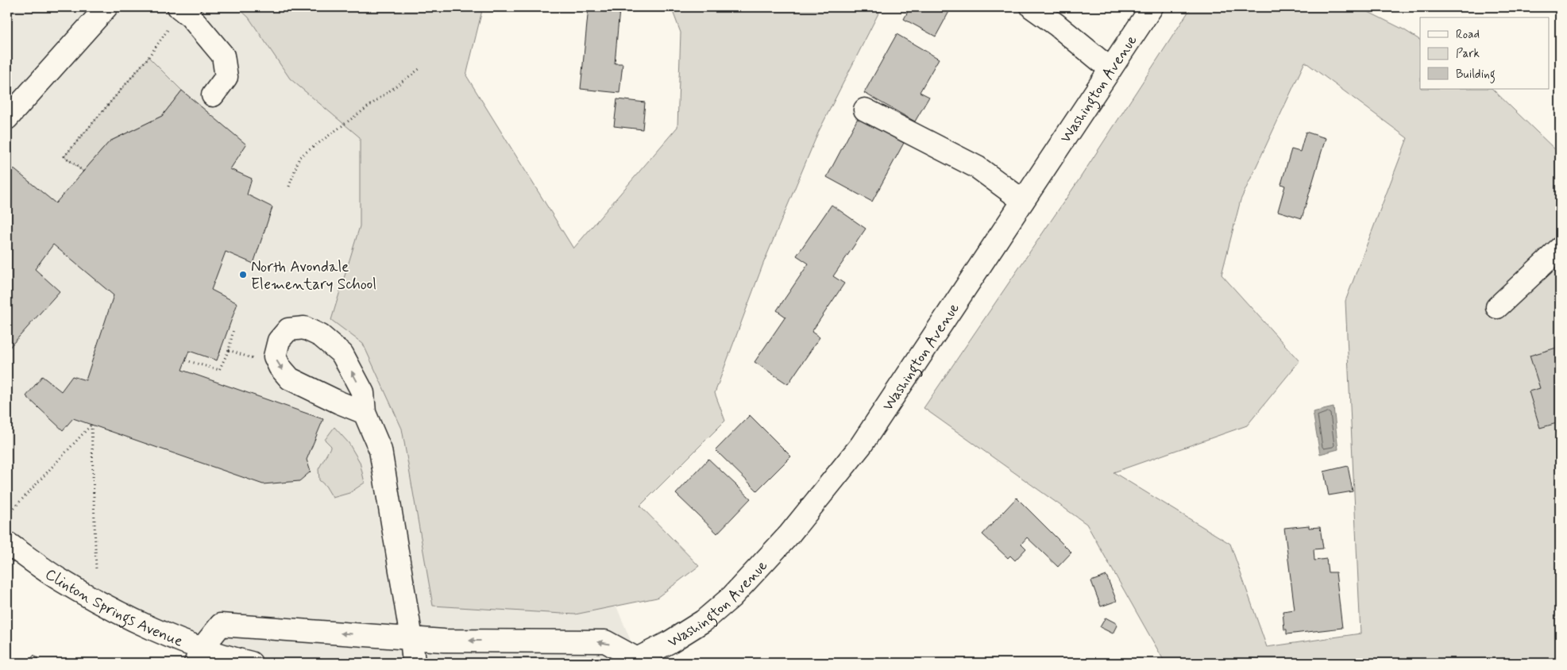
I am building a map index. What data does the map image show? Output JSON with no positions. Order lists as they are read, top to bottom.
{
  "streets": {
    "street": ["Washington Avenue", "Clinton Springs Avenue"]
  },
  "places": ["North Avondale Elementary School"],
  "legend": ["Road", "Park", "Building"]
}
